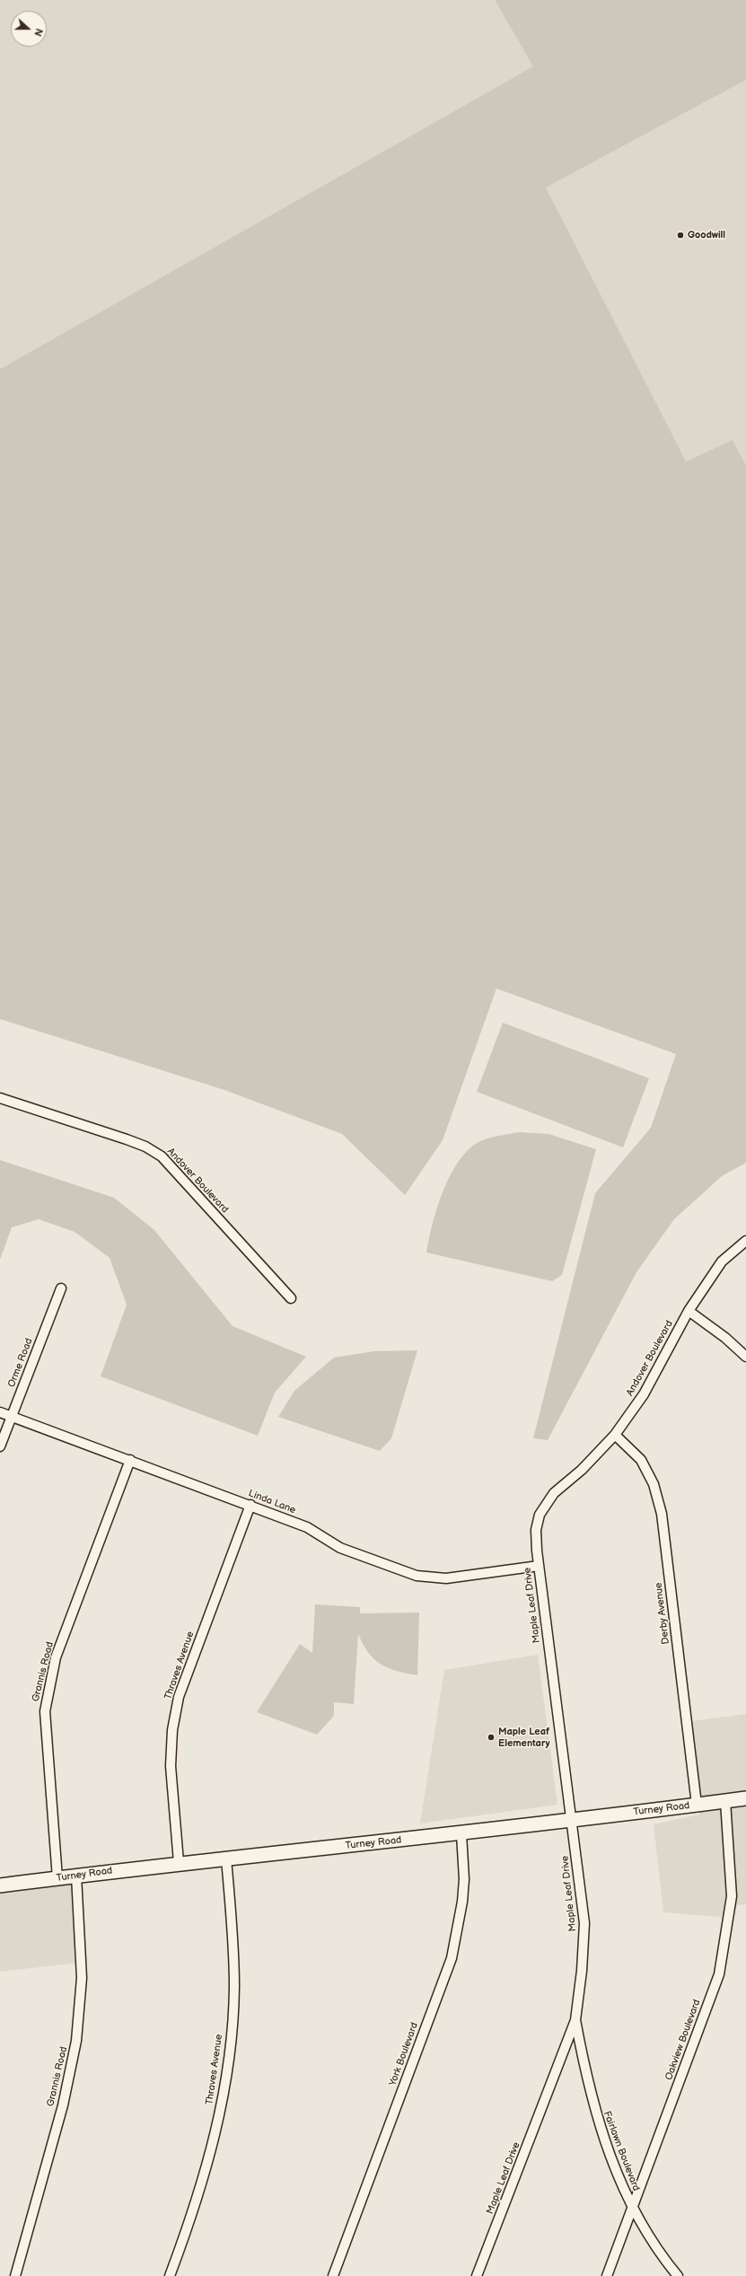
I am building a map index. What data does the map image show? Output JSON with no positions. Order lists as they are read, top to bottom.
{
  "streets": {
    "main road": ["Turney Road"],
    "street": [
      "Andover Boulevard",
      "Orme Road",
      "Linda Lane",
      "Maple Leaf Drive",
      "Derby Avenue",
      "Thraves Avenue",
      "Grannis Road",
      "Oakview Boulevard",
      "York Boulevard",
      "Fairlawn Boulevard"
    ]
  },
  "crossings": [
    ["Andover Boulevard", "Maple Leaf Drive"],
    ["Andover Boulevard", "Derby Avenue"],
    ["Orme Road", "Linda Lane"],
    ["Linda Lane", "Maple Leaf Drive"],
    ["Linda Lane", "Thraves Avenue"],
    ["Linda Lane", "Grannis Road"],
    ["Maple Leaf Drive", "Turney Road"],
    ["Maple Leaf Drive", "Fairlawn Boulevard"],
    ["Derby Avenue", "Turney Road"],
    ["Thraves Avenue", "Turney Road"],
    ["Grannis Road", "Turney Road"],
    ["Turney Road", "Oakview Boulevard"],
    ["Turney Road", "York Boulevard"],
    ["Oakview Boulevard", "Fairlawn Boulevard"]
  ],
  "places": ["Goodwill", "Maple Leaf Elementary"],
  "north": "right"
}
